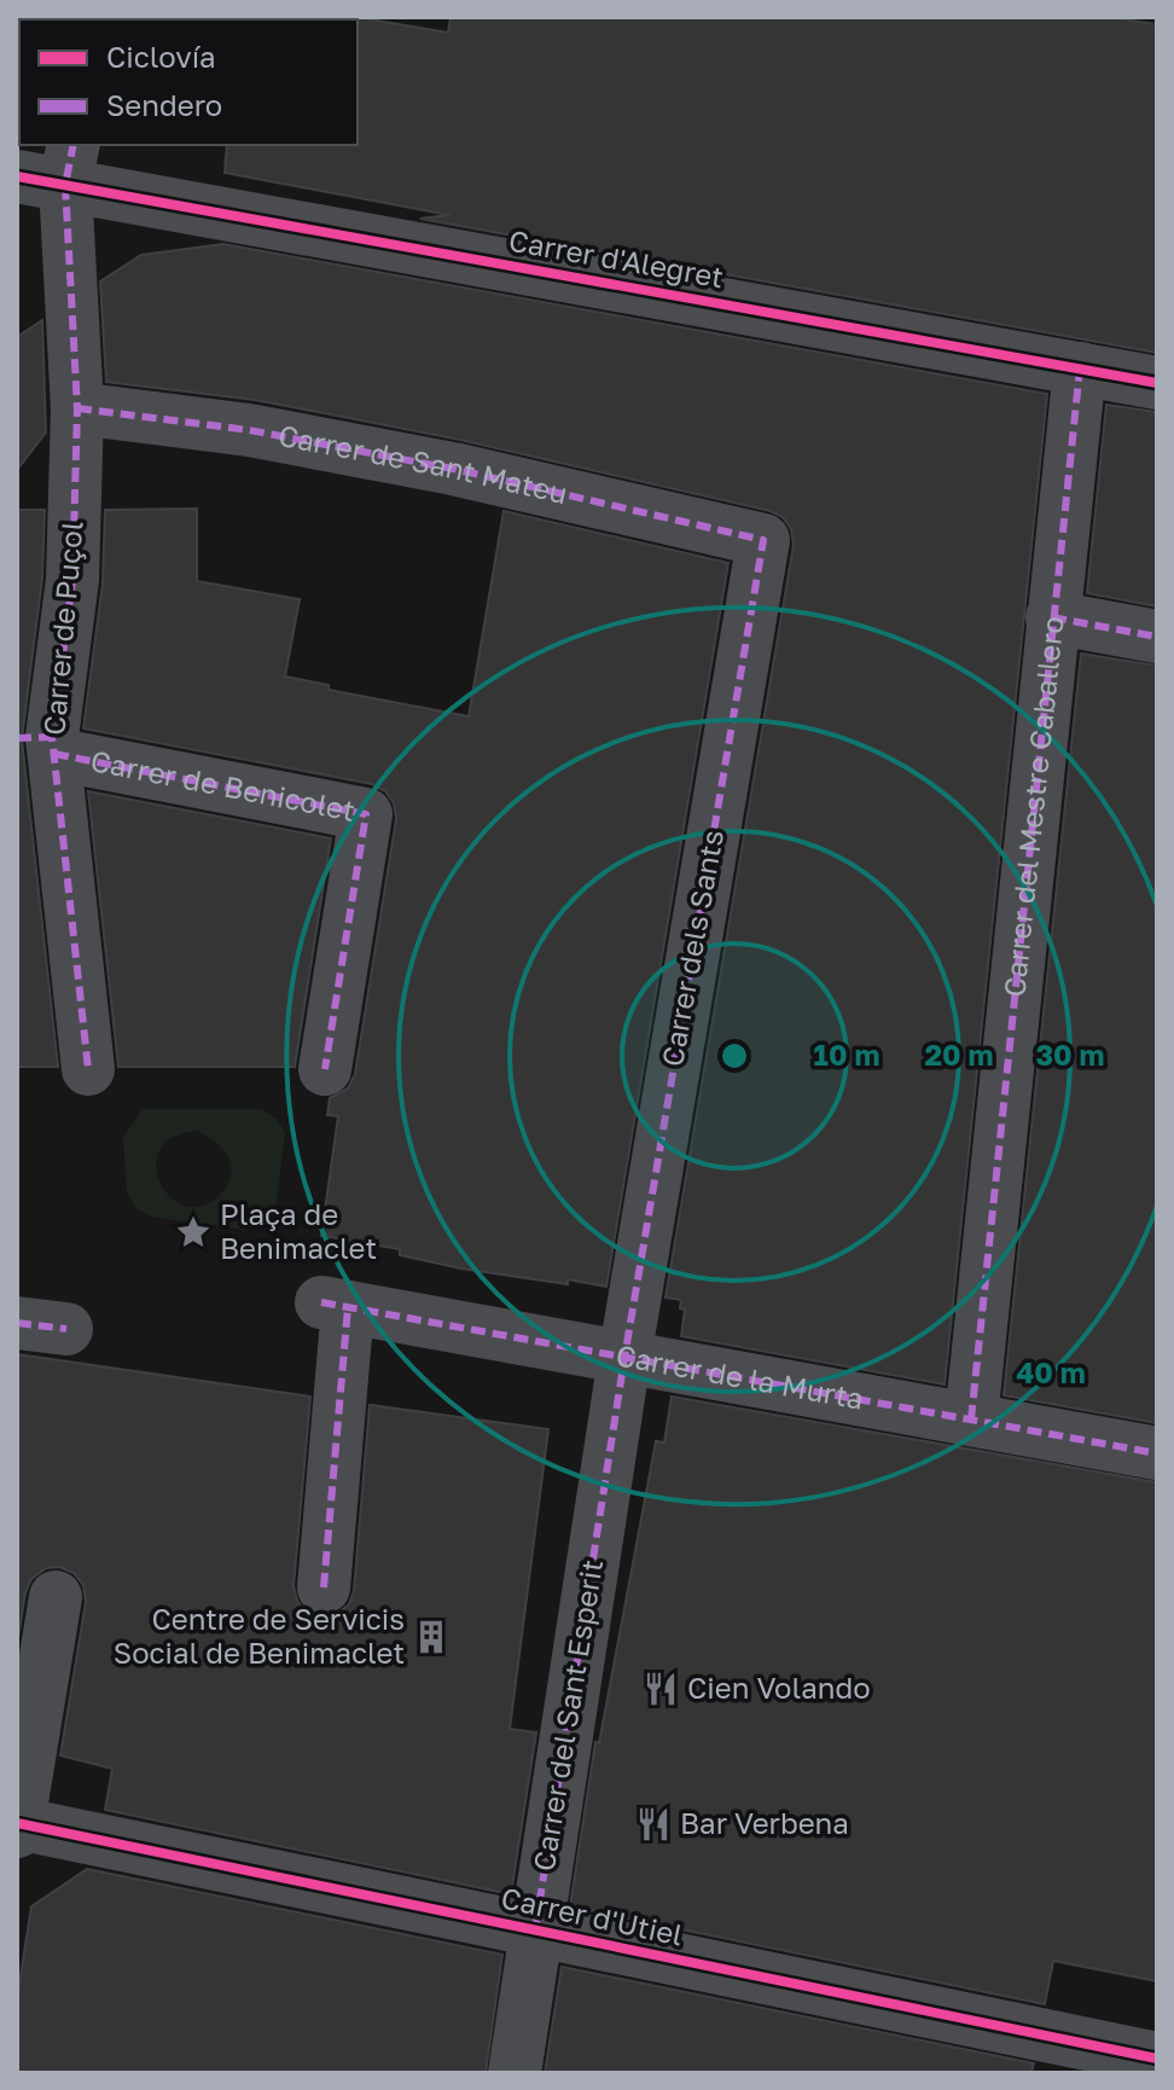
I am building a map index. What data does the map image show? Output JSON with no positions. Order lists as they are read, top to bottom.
{
  "streets": {
    "street": [
      "Carrer d'Alegret",
      "Carrer de Sant Mateu",
      "Carrer de Puçol",
      "Carrer de Benicolet",
      "Carrer del Mestre Caballero",
      "Carrer dels Sants",
      "Carrer de la Murta",
      "Carrer del Sant Esperit",
      "Carrer d'Utiel"
    ]
  },
  "crossings": [
    ["Carrer d'Alegret", "Carrer de Puçol"],
    ["Carrer d'Alegret", "Carrer del Mestre Caballero"],
    ["Carrer de Sant Mateu", "Carrer de Puçol"],
    ["Carrer de Sant Mateu", "Carrer dels Sants"],
    ["Carrer de Puçol", "Carrer de Benicolet"],
    ["Carrer del Mestre Caballero", "Carrer de la Murta"],
    ["Carrer dels Sants", "Carrer de la Murta"],
    ["Carrer dels Sants", "Carrer del Sant Esperit"],
    ["Carrer de la Murta", "Carrer del Sant Esperit"],
    ["Carrer del Sant Esperit", "Carrer d'Utiel"]
  ],
  "places": {
    "place": ["Plaça de Benimaclet"],
    "building": ["Centre de Servicis Social de Benimaclet"],
    "restaurant": ["Cien Volando", "Bar Verbena"]
  },
  "legend": ["Ciclovía", "Sendero"],
  "rings": [
    "10 m",
    "20 m",
    "30 m",
    "40 m"
  ]
}
